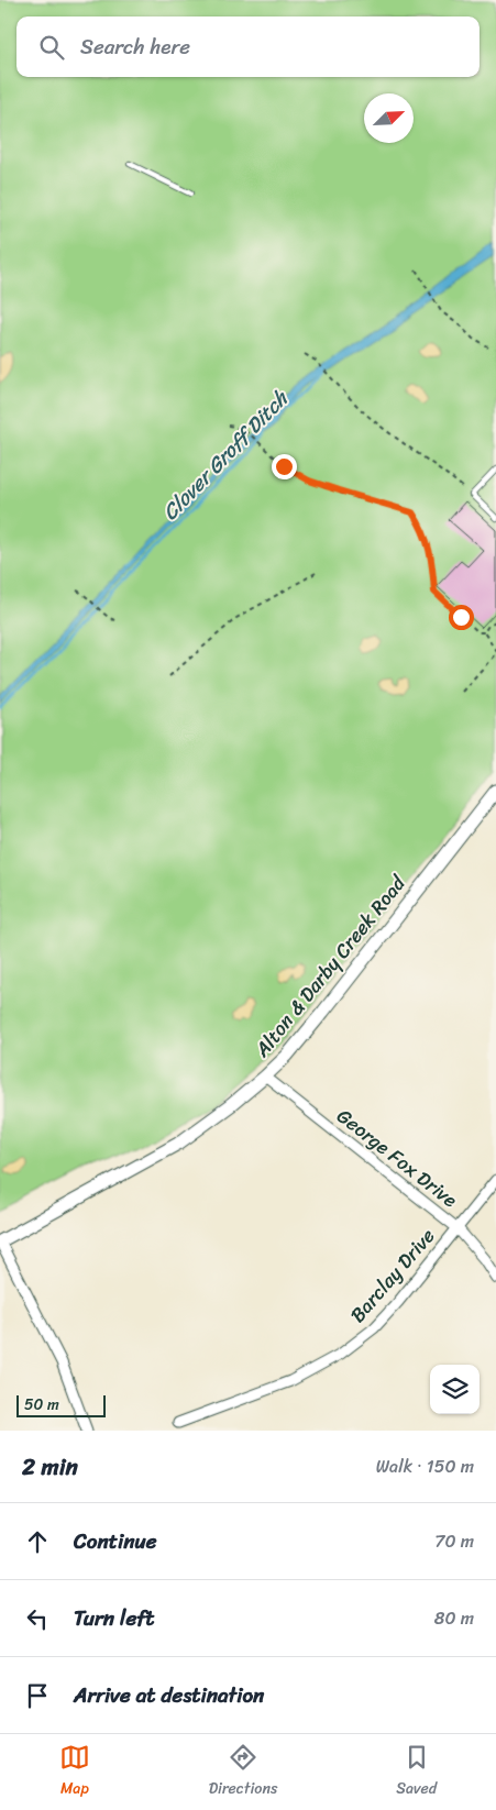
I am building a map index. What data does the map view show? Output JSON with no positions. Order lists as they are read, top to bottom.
{
  "streets": {
    "street": ["Alton & Darby Creek Road", "George Fox Drive", "Barclay Drive"]
  },
  "crossings": [
    ["Alton & Darby Creek Road", "George Fox Drive"],
    ["George Fox Drive", "Barclay Drive"]
  ],
  "water": ["Clover Groff Ditch"],
  "scale_bar": "50 m",
  "north": "top right",
  "page": {
    "search": "Search here",
    "scale": "50 m",
    "heading": ["2 min", "Walk · 150 m"],
    "list": [
      ["Continue", "70 m"],
      ["Turn left", "80 m"],
      "Arrive at destination"
    ],
    "nav": ["Map", "Directions", "Saved"]
  }
}
